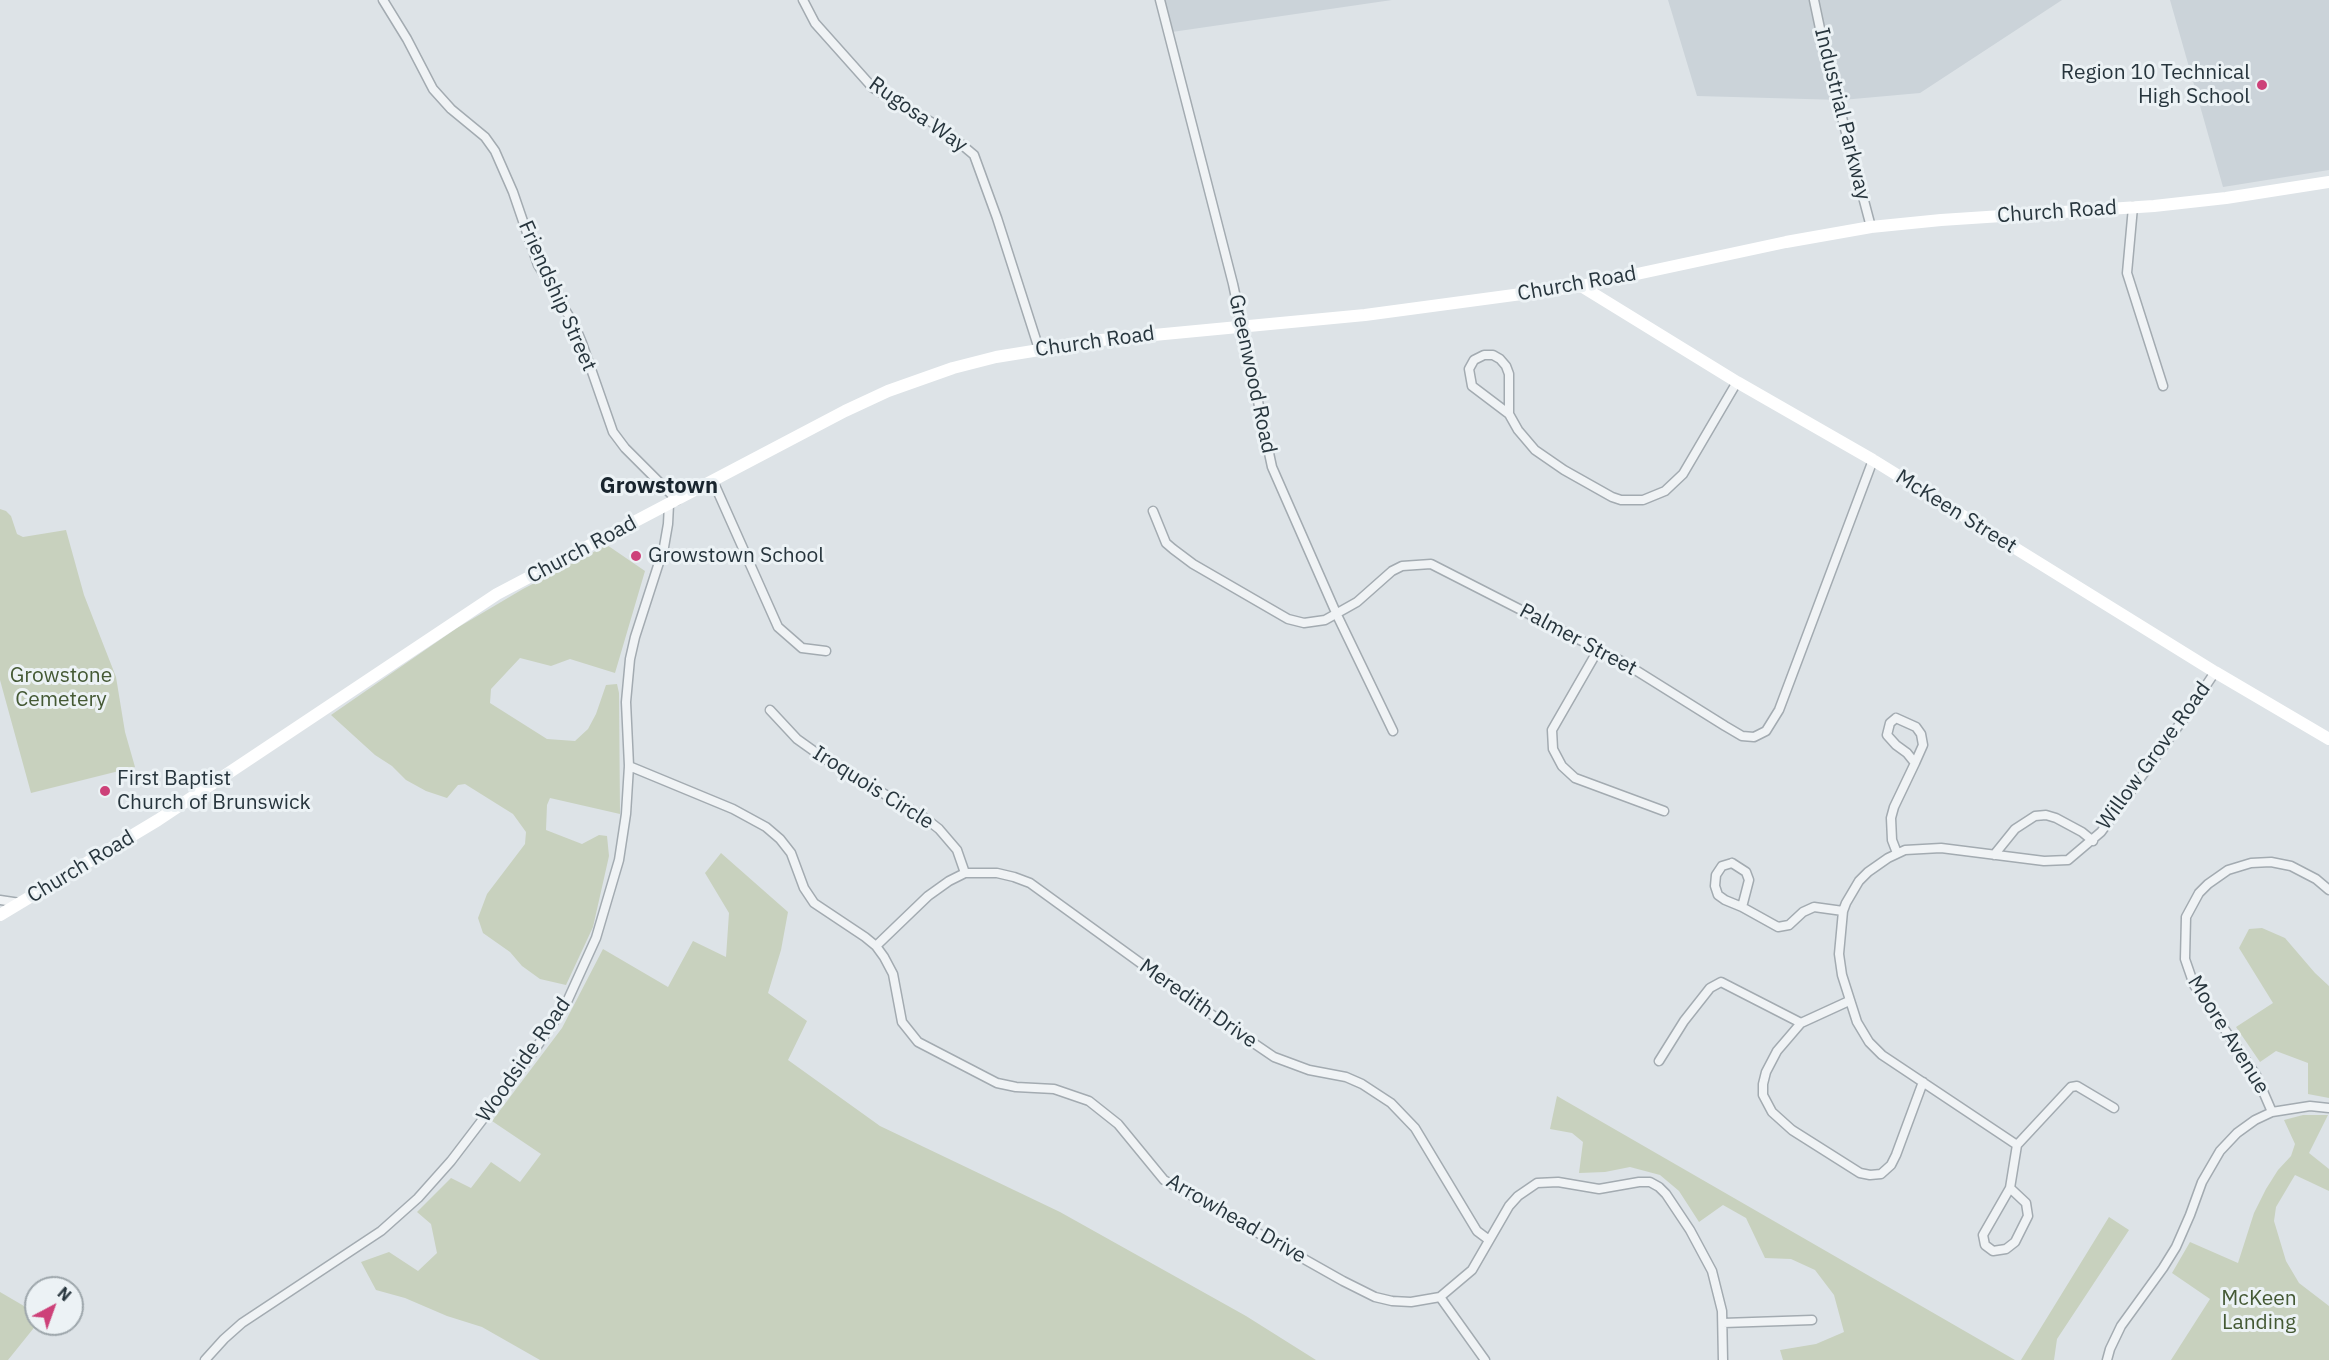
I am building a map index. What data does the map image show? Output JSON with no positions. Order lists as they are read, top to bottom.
{
  "streets": {
    "street": [
      "Industrial Parkway",
      "Rugosa Way",
      "Church Road",
      "Friendship Street",
      "Greenwood Road",
      "McKeen Street",
      "Palmer Street",
      "Willow Grove Road",
      "Iroquois Circle",
      "Meredith Drive",
      "Moore Avenue",
      "Woodside Road",
      "Arrowhead Drive"
    ]
  },
  "crossings": [
    ["Industrial Parkway", "Church Road"],
    ["Rugosa Way", "Church Road"],
    ["Church Road", "Friendship Street"],
    ["Church Road", "Greenwood Road"],
    ["Church Road", "McKeen Street"],
    ["Church Road", "Woodside Road"],
    ["Friendship Street", "Woodside Road"],
    ["Greenwood Road", "Palmer Street"],
    ["McKeen Street", "Palmer Street"],
    ["McKeen Street", "Willow Grove Road"],
    ["Iroquois Circle", "Meredith Drive"],
    ["Woodside Road", "Arrowhead Drive"]
  ],
  "districts": ["Growstown"],
  "parks": ["Growstone Cemetery", "McKeen Landing"],
  "places": ["Region 10 Technical High School", "Growstown School", "First Baptist Church of Brunswick"],
  "north": "top right"
}
